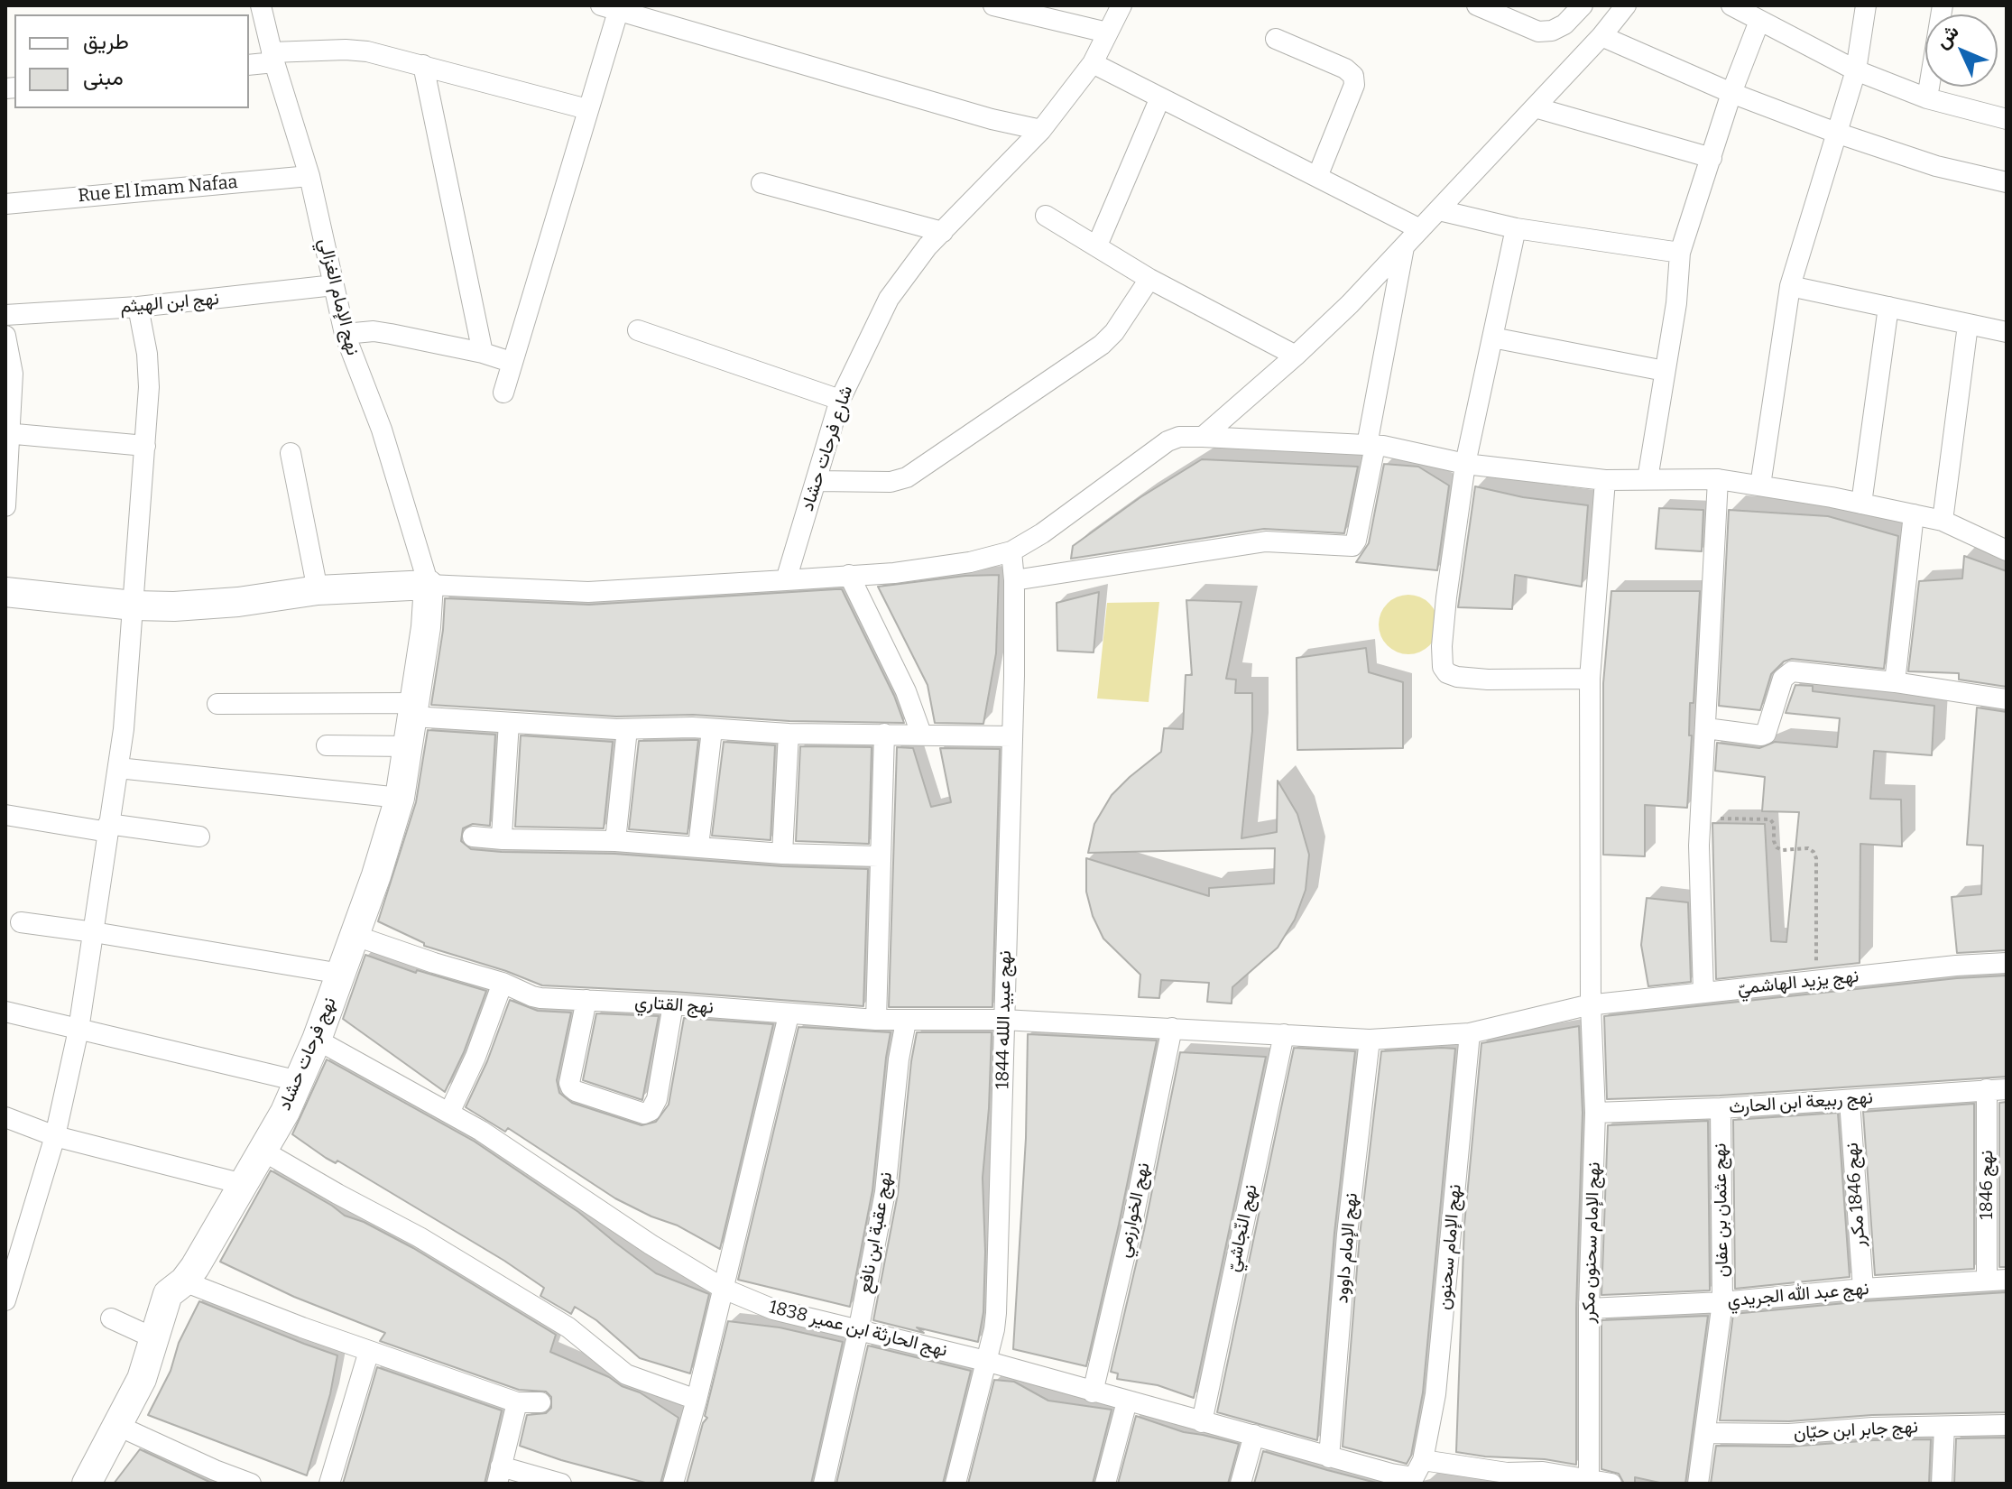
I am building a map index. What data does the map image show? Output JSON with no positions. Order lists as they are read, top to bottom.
{
  "streets": {
    "street": [
      "Rue El Imam Nafaa",
      "نهج الإمام الغزالي",
      "نهج ابن الهيثم",
      "شارع فرحات حشاد",
      "نهج يزيد الهاشميّ",
      "نهج القتاري",
      "نهج عبيد اللله 1844",
      "نهج فرحات حشاد",
      "نهج ربيعة ابن الحارث",
      "نهج 1846",
      "نهج 1846 مكرر",
      "نهج الخوارزمي",
      "نهج عثمان بن عفان",
      "نهج النّجاشيّ",
      "نهج عقبة ابن نافع",
      "نهج الإمام سحنون مكرر",
      "نهج الإمام سحنون",
      "نهج الإمام داوود",
      "نهج عبد الله الجريدي",
      "نهج الحارثة ابن عمير 1838",
      "نهج جابر ابن حيّان"
    ]
  },
  "crossings": [
    ["Rue El Imam Nafaa", "نهج الإمام الغزالي"],
    ["نهج الإمام الغزالي", "نهج ابن الهيثم"],
    ["نهج الإمام الغزالي", "نهج فرحات حشاد"],
    ["نهج يزيد الهاشميّ", "نهج القتاري"],
    ["نهج يزيد الهاشميّ", "نهج النّجاشيّ"],
    ["نهج يزيد الهاشميّ", "نهج الإمام سحنون مكرر"],
    ["نهج يزيد الهاشميّ", "نهج الإمام سحنون"],
    ["نهج يزيد الهاشميّ", "نهج الإمام داوود"],
    ["نهج القتاري", "نهج عبيد اللله 1844"],
    ["نهج القتاري", "نهج فرحات حشاد"],
    ["نهج القتاري", "نهج الخوارزمي"],
    ["نهج القتاري", "نهج النّجاشيّ"],
    ["نهج القتاري", "نهج عقبة ابن نافع"],
    ["نهج عبيد اللله 1844", "نهج الحارثة ابن عمير 1838"],
    ["نهج فرحات حشاد", "نهج الحارثة ابن عمير 1838"],
    ["نهج ربيعة ابن الحارث", "نهج 1846"],
    ["نهج ربيعة ابن الحارث", "نهج 1846 مكرر"],
    ["نهج ربيعة ابن الحارث", "نهج عثمان بن عفان"],
    ["نهج ربيعة ابن الحارث", "نهج الإمام سحنون مكرر"],
    ["نهج 1846", "نهج عبد الله الجريدي"],
    ["نهج 1846 مكرر", "نهج عبد الله الجريدي"],
    ["نهج الخوارزمي", "نهج الحارثة ابن عمير 1838"],
    ["نهج عثمان بن عفان", "نهج عبد الله الجريدي"],
    ["نهج عثمان بن عفان", "نهج جابر ابن حيّان"],
    ["نهج النّجاشيّ", "نهج الحارثة ابن عمير 1838"],
    ["نهج عقبة ابن نافع", "نهج الحارثة ابن عمير 1838"],
    ["نهج الإمام سحنون مكرر", "نهج عبد الله الجريدي"],
    ["نهج الإمام سحنون مكرر", "نهج الحارثة ابن عمير 1838"],
    ["نهج الإمام سحنون", "نهج الحارثة ابن عمير 1838"],
    ["نهج الإمام داوود", "نهج الحارثة ابن عمير 1838"]
  ],
  "legend": ["طريق", "مبنى"],
  "north": "top left"
}
